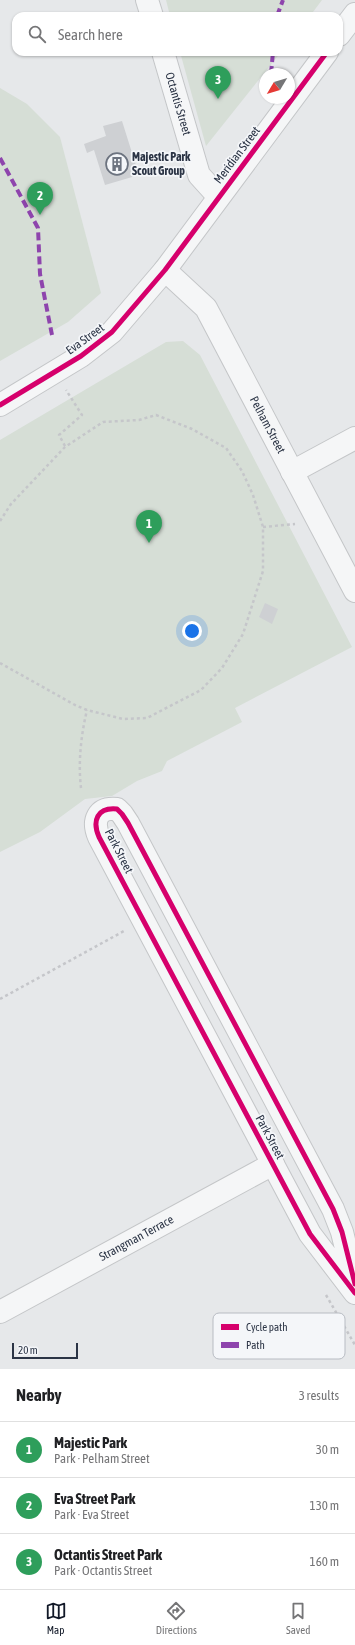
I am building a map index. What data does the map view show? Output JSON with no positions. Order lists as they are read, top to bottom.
{
  "streets": {
    "street": [
      "Octantis Street",
      "Meridian Street",
      "Eva Street",
      "Pelham Street",
      "Park Street",
      "Strangman Terrace"
    ]
  },
  "crossings": [
    ["Octantis Street", "Meridian Street"],
    ["Meridian Street", "Eva Street"],
    ["Meridian Street", "Pelham Street"],
    ["Eva Street", "Pelham Street"],
    ["Park Street", "Strangman Terrace"]
  ],
  "places": {
    "building": ["Majestic Park Scout Group"]
  },
  "legend": ["Cycle path", "Path"],
  "scale_bar": "20 m",
  "north": "bottom left",
  "page": {
    "search": "Search here",
    "pins": ["3", "2", "1"],
    "scale": "20 m",
    "heading": ["Nearby", "3 results"],
    "list": [
      {
        "mark": "1",
        "name": "Majestic Park",
        "note": "Park · Pelham Street",
        "value": "30 m"
      },
      {
        "mark": "2",
        "name": "Eva Street Park",
        "note": "Park · Eva Street",
        "value": "130 m"
      },
      {
        "mark": "3",
        "name": "Octantis Street Park",
        "note": "Park · Octantis Street",
        "value": "160 m"
      }
    ],
    "nav": ["Map", "Directions", "Saved"]
  }
}
